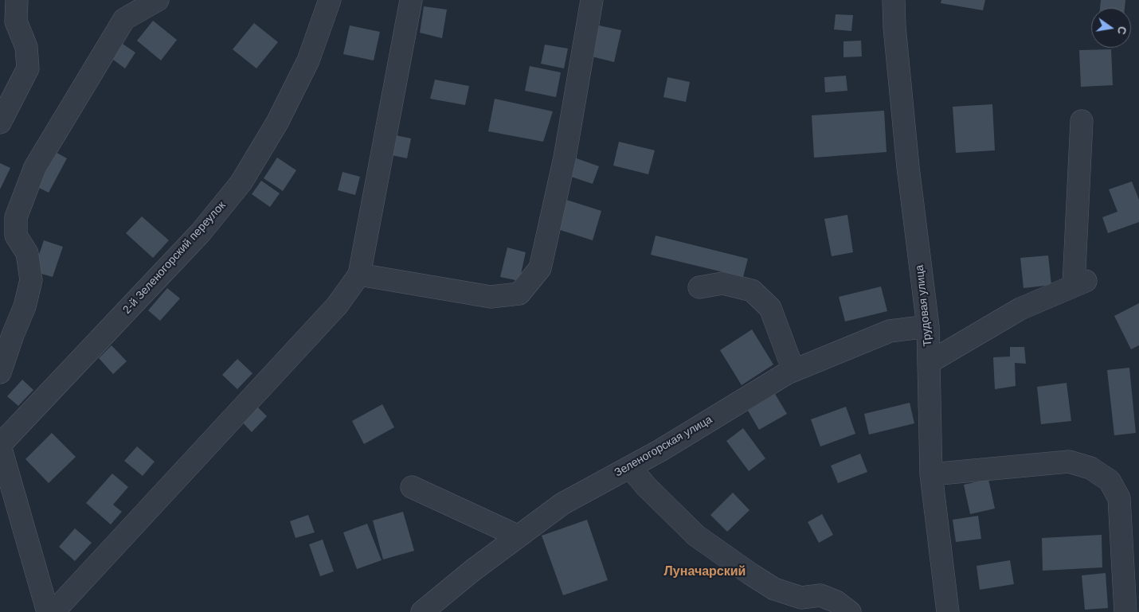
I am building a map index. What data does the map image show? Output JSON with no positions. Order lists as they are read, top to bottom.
{
  "streets": {
    "street": ["2-й Зеленогорский переулок", "Трудовая улица", "Зеленогорская улица"]
  },
  "crossings": [
    ["Трудовая улица", "Зеленогорская улица"]
  ],
  "districts": ["Луначарский"],
  "north": "right"
}
